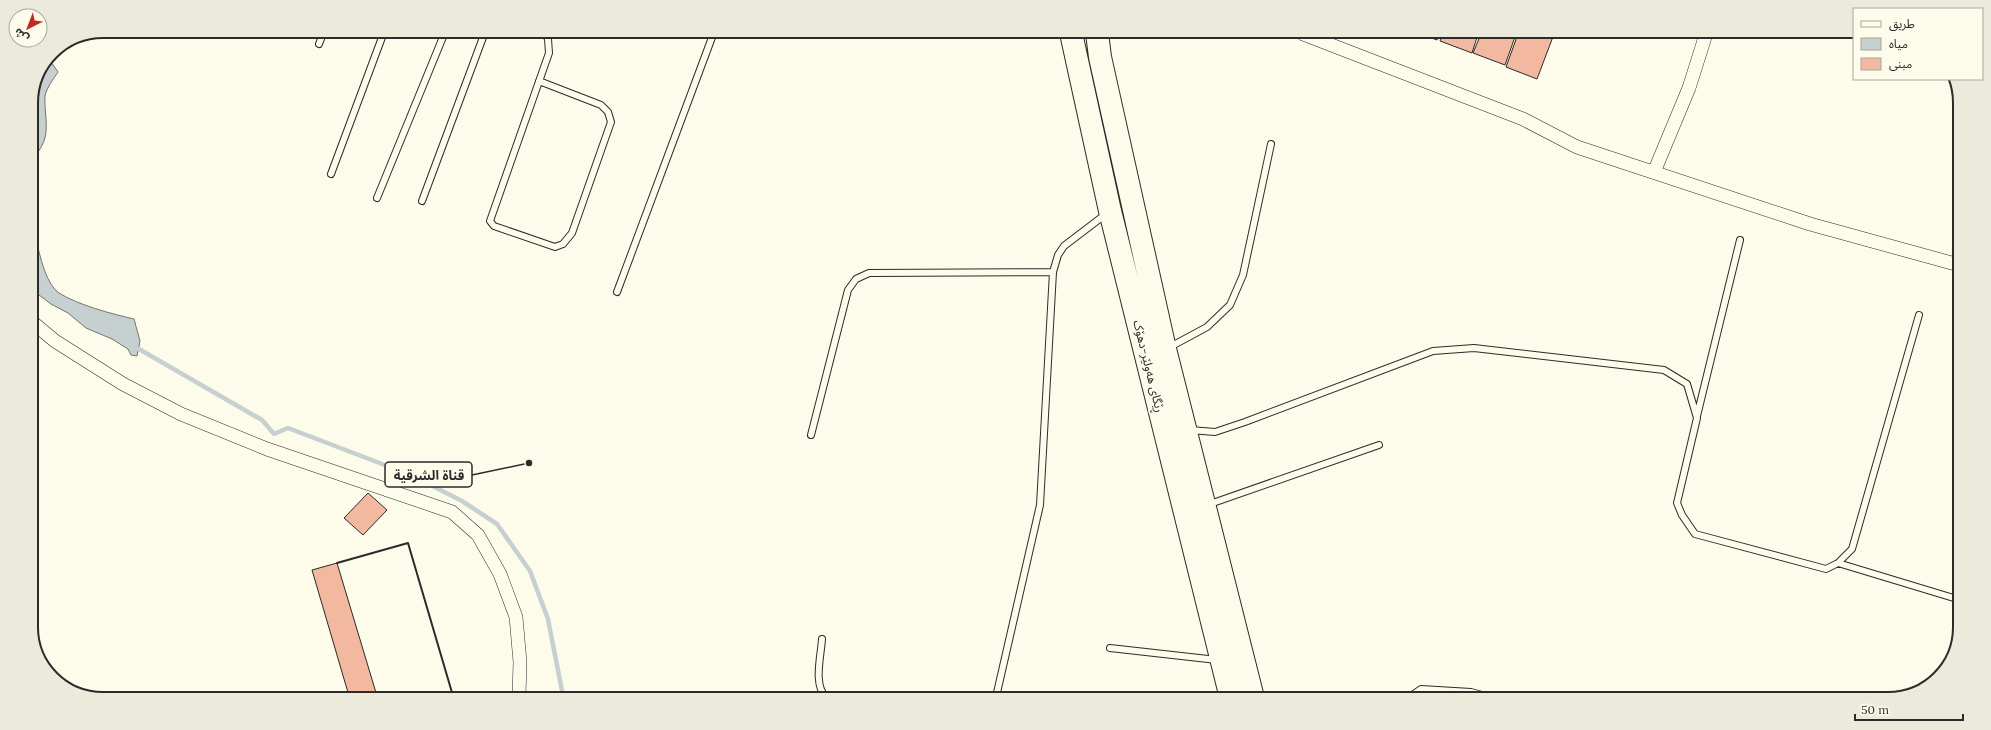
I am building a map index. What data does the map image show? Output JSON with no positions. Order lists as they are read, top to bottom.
{
  "streets": {
    "highway": ["ڕێگای هەولێر-دهۆک"]
  },
  "places": ["قناة الشرقية"],
  "legend": ["طريق", "مياه", "مبنى"],
  "scale_bar": "50 m",
  "north": "bottom left"
}
